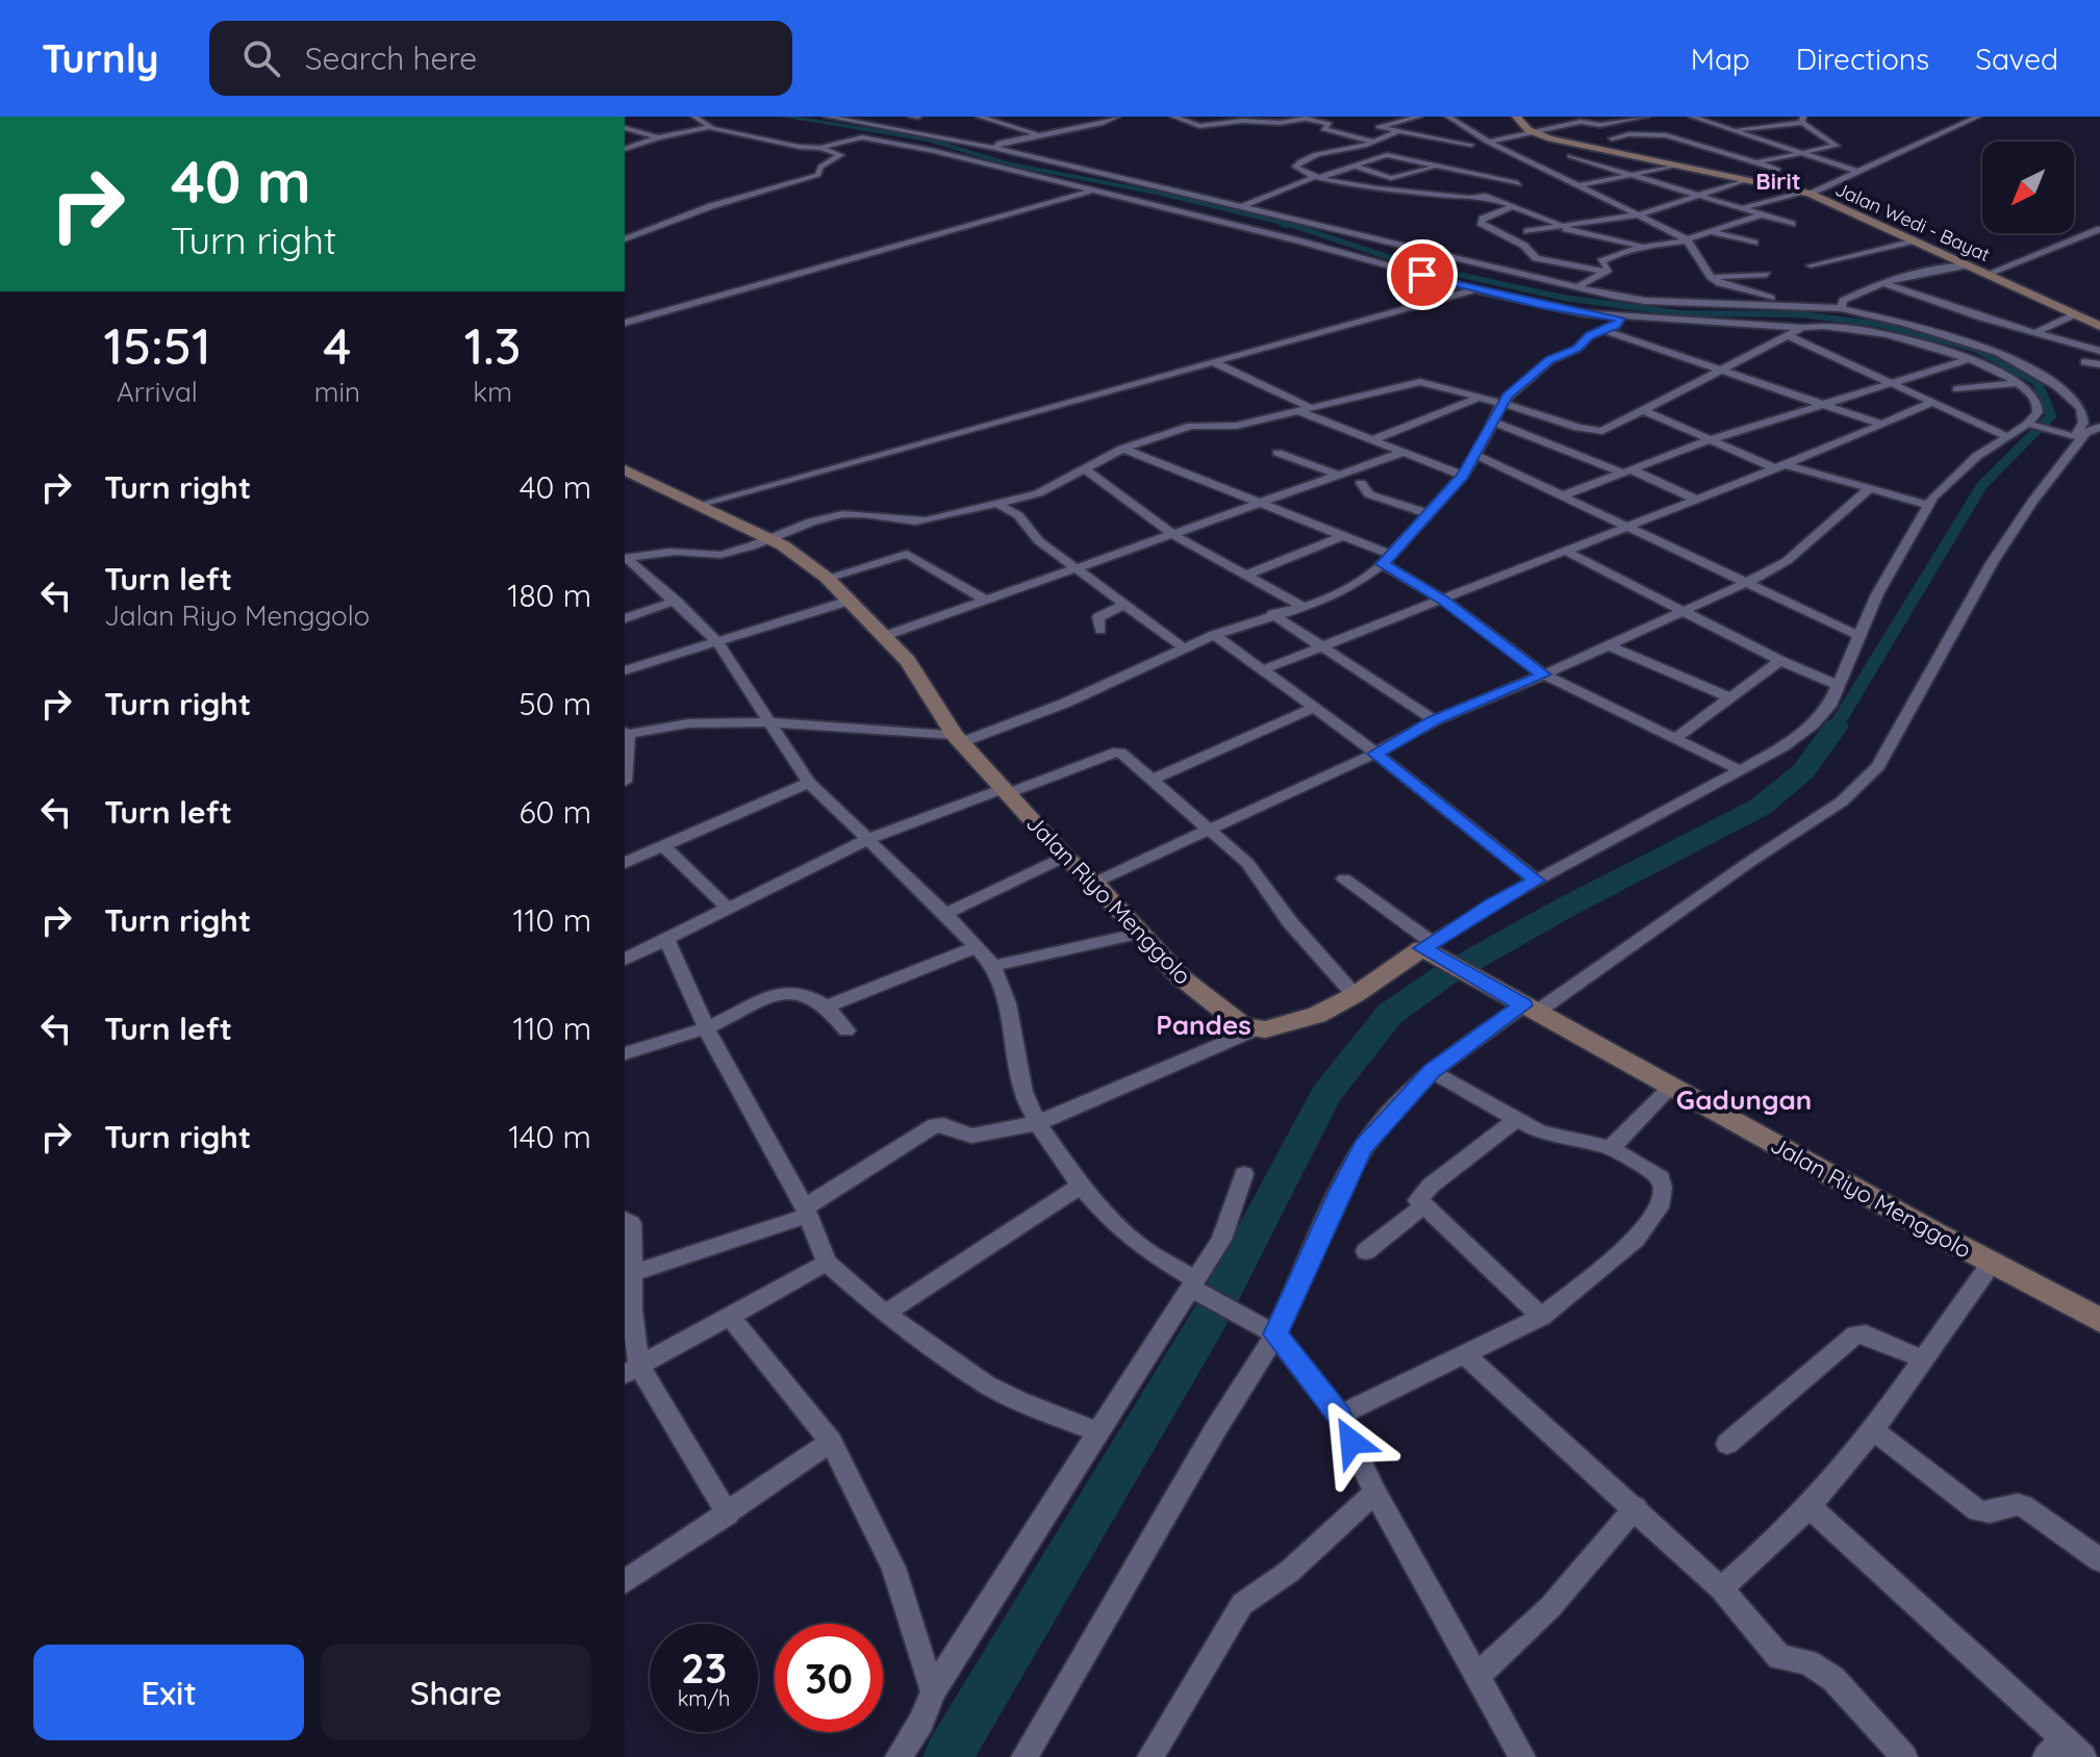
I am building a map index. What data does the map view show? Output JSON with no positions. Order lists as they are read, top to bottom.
{
  "streets": {
    "street": ["Jalan Wedi - Bayat", "Jalan Riyo Menggolo"]
  },
  "districts": ["Birit", "Pandes", "Gadungan"],
  "north": "bottom left",
  "page": {
    "header": "Turnly",
    "search": "Search here",
    "nav": ["Map", "Directions", "Saved"],
    "turn": ["40 m", "Turn right"],
    "eta": [
      "15:51",
      "Arrival",
      "4",
      "min",
      "1.3",
      "km"
    ],
    "list": [
      {
        "name": "Turn right",
        "value": "40 m"
      },
      {
        "name": "Turn left",
        "note": "Jalan Riyo Menggolo",
        "value": "180 m"
      },
      {
        "name": "Turn right",
        "value": "50 m"
      },
      {
        "name": "Turn left",
        "value": "60 m"
      },
      {
        "name": "Turn right",
        "value": "110 m"
      },
      {
        "name": "Turn left",
        "value": "110 m"
      },
      {
        "name": "Turn right",
        "value": "140 m"
      }
    ],
    "speed": "23 km/h",
    "limit": "30",
    "buttons": ["Exit", "Share"]
  }
}
